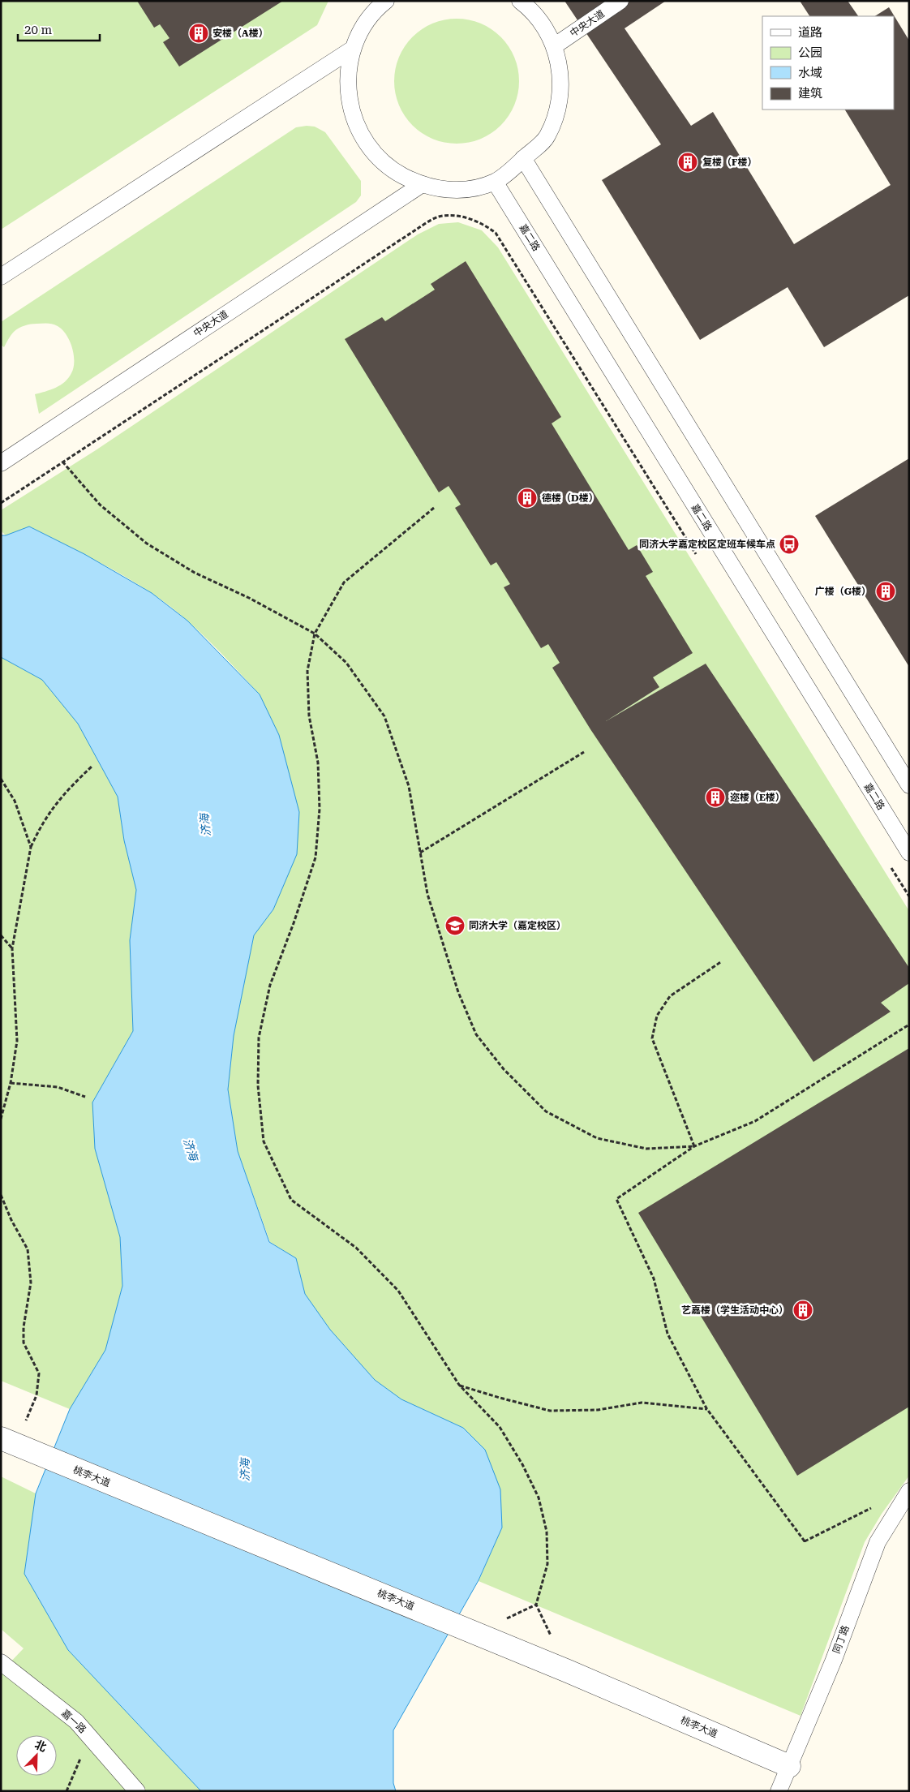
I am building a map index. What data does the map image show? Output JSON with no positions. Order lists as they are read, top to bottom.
{
  "streets": {
    "street": ["桃李大道"],
    "lane": [
      "中央大道",
      "嘉二路",
      "同丁路",
      "嘉一路"
    ]
  },
  "crossings": [
    ["桃李大道", "同丁路"]
  ],
  "water": ["济海"],
  "places": {
    "building": [
      "安楼（A楼）",
      "复楼（F楼）",
      "德楼（D楼）",
      "广楼（G楼）",
      "迩楼（E楼）",
      "艺嘉楼（学生活动中心）"
    ],
    "bus stop": ["同济大学嘉定校区定班车候车点"],
    "school or university": ["同济大学（嘉定校区）"]
  },
  "legend": [
    "道路",
    "公园",
    "水域",
    "建筑"
  ],
  "scale_bar": "20 m",
  "north": "top right"
}
